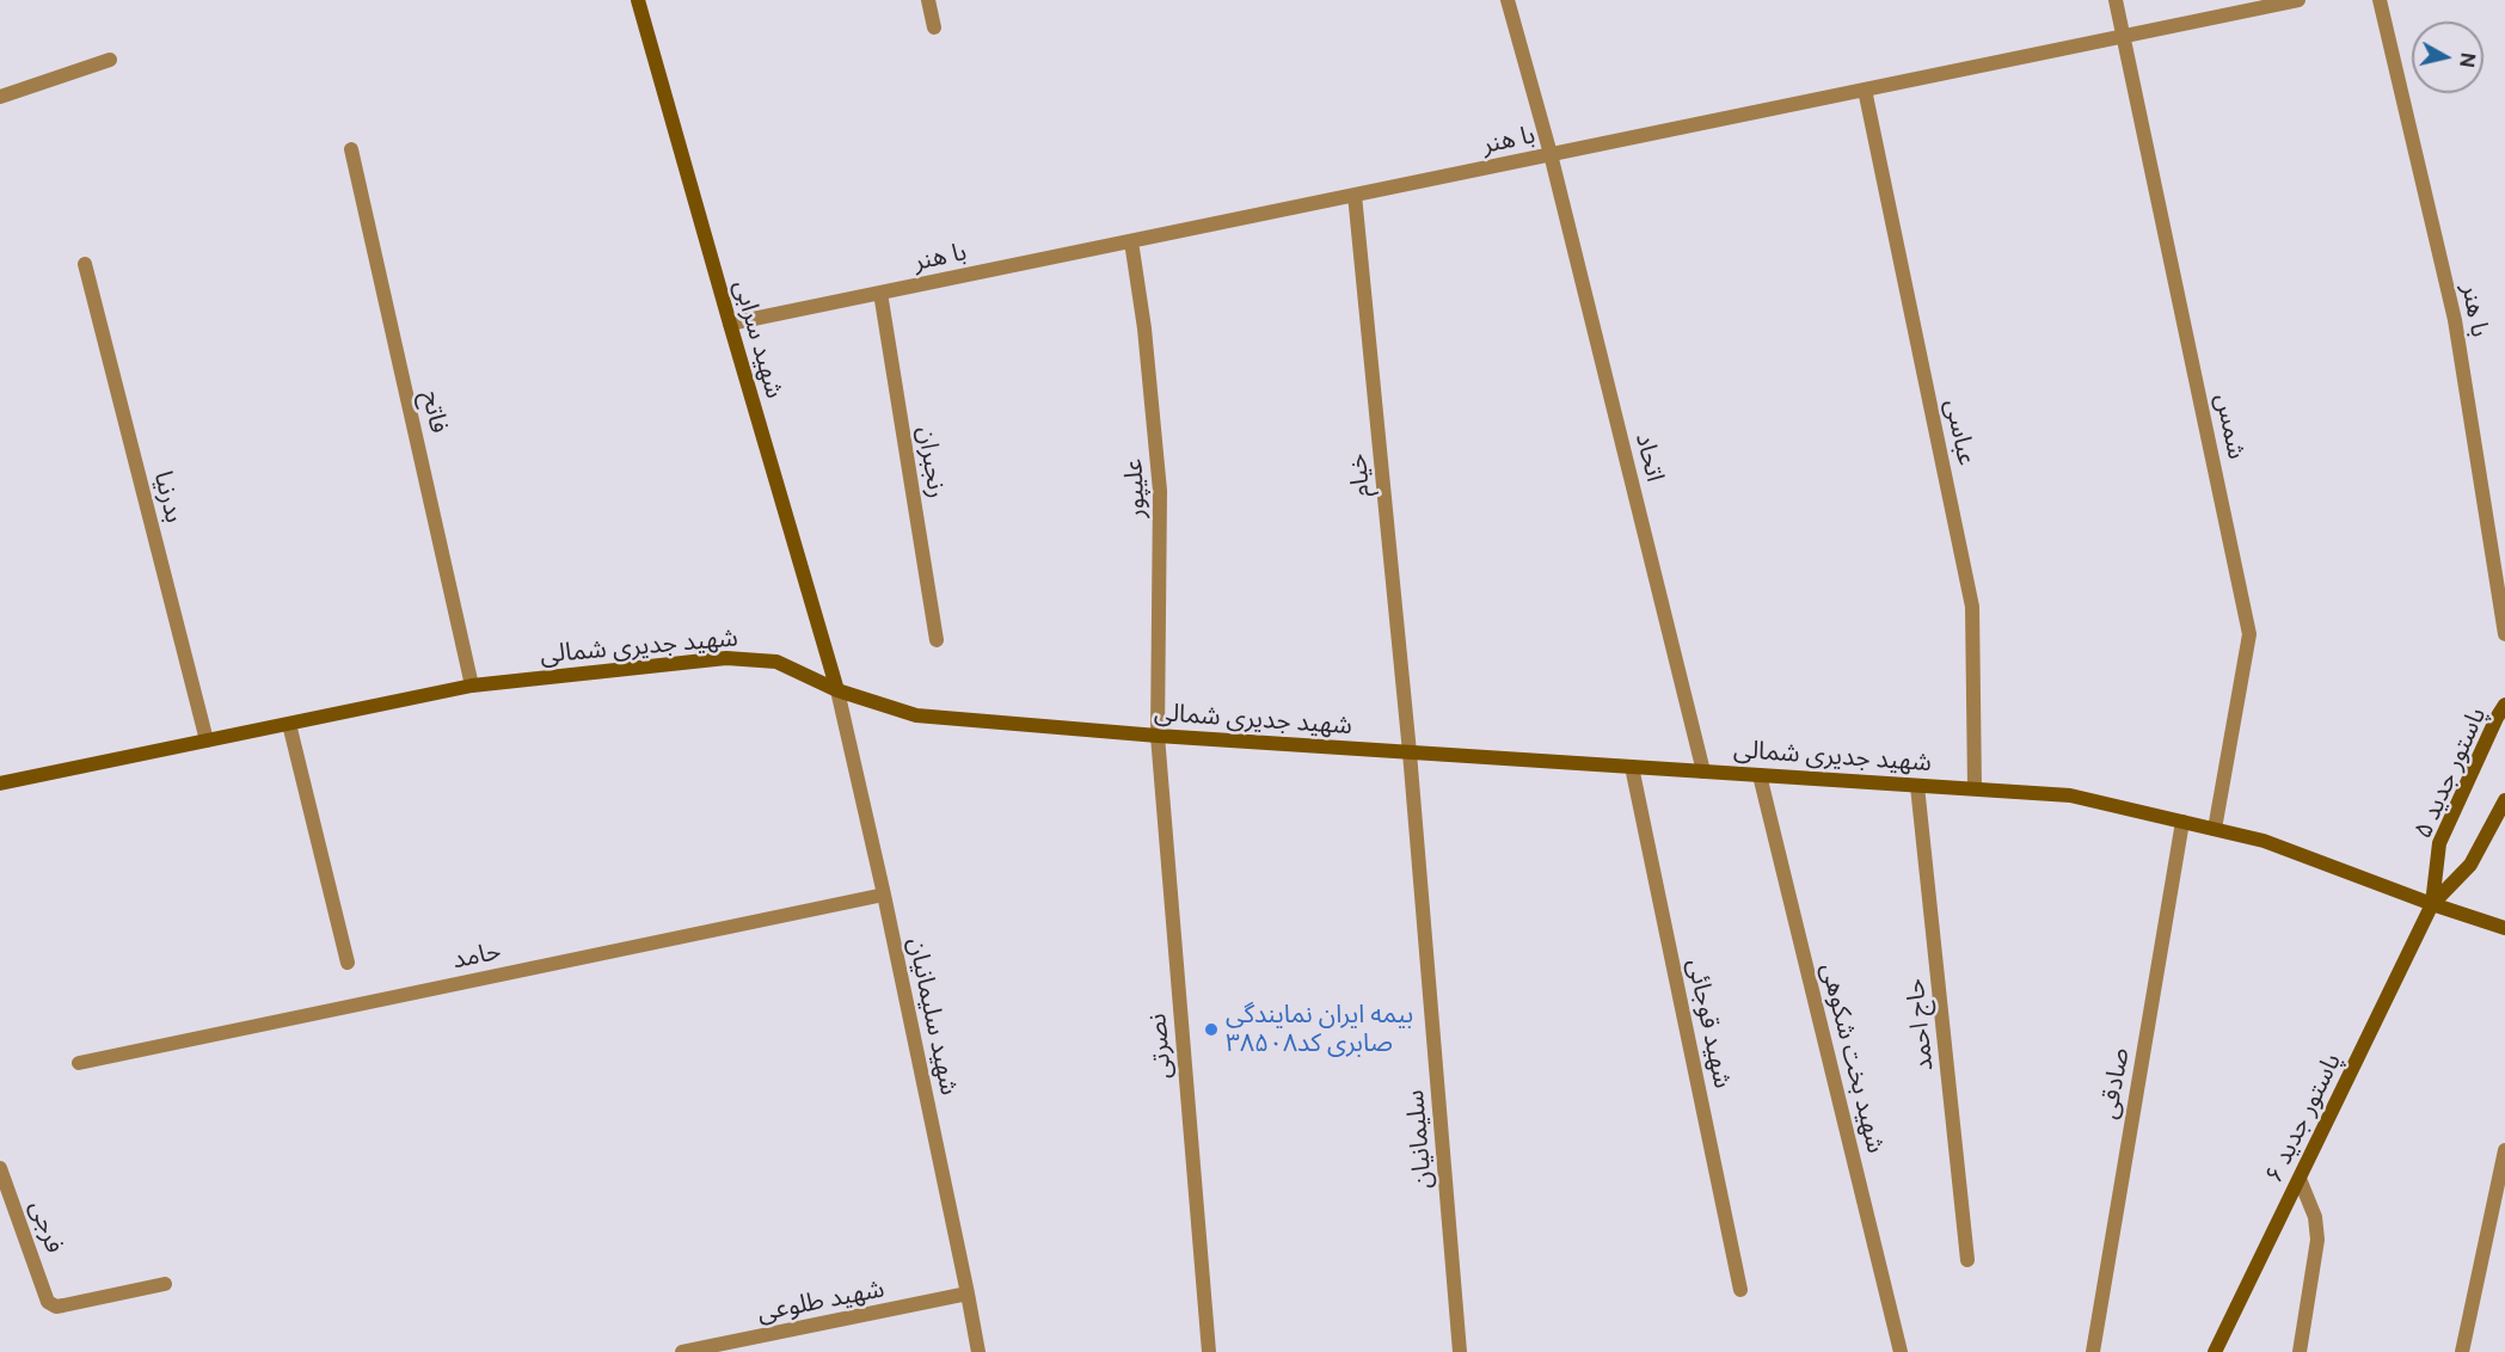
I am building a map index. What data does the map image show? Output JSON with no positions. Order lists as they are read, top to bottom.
{
  "streets": {
    "main road": [
      "شهید سرابی",
      "شهید جدیری شمالی",
      "پاستور جدید ۵",
      "پاستور جدید ۶"
    ],
    "street": [
      "با هنر",
      "فاتح",
      "شمس",
      "عباسی",
      "اتحاد",
      "رنجبران",
      "خیام",
      "علیپور",
      "بدرنیا",
      "حامد",
      "شهید سلیمانیان",
      "شهید قوجائی",
      "حاج احمد",
      "نصرتی",
      "شهید بخت شکوهی",
      "صادقی",
      "سلیمانیان",
      "فرجی",
      "شهید طلوعی"
    ]
  },
  "crossings": [
    ["با هنر", "شهید سرابی"],
    ["با هنر", "شمس"],
    ["با هنر", "عباسی"],
    ["با هنر", "اتحاد"],
    ["با هنر", "رنجبران"],
    ["با هنر", "خیام"],
    ["با هنر", "علیپور"],
    ["شهید سرابی", "شهید جدیری شمالی"],
    ["شهید سرابی", "شهید سلیمانیان"],
    ["فاتح", "شهید جدیری شمالی"],
    ["شمس", "شهید جدیری شمالی"],
    ["عباسی", "شهید جدیری شمالی"],
    ["اتحاد", "شهید جدیری شمالی"],
    ["خیام", "شهید جدیری شمالی"],
    ["خیام", "سلیمانیان"],
    ["علیپور", "شهید جدیری شمالی"],
    ["علیپور", "نصرتی"],
    ["بدرنیا", "شهید جدیری شمالی"],
    ["شهید جدیری شمالی", "پاستور جدید ۵"],
    ["شهید جدیری شمالی", "شهید سلیمانیان"],
    ["شهید جدیری شمالی", "شهید قوجائی"],
    ["شهید جدیری شمالی", "حاج احمد"],
    ["شهید جدیری شمالی", "نصرتی"],
    ["شهید جدیری شمالی", "شهید بخت شکوهی"],
    ["شهید جدیری شمالی", "صادقی"],
    ["شهید جدیری شمالی", "پاستور جدید ۶"],
    ["شهید جدیری شمالی", "سلیمانیان"],
    ["پاستور جدید ۵", "پاستور جدید ۶"],
    ["حامد", "شهید سلیمانیان"],
    ["شهید سلیمانیان", "شهید طلوعی"]
  ],
  "places": ["بیمه ایران نمایندگی صابری کد۳۸۵۰۸"],
  "north": "right"
}
